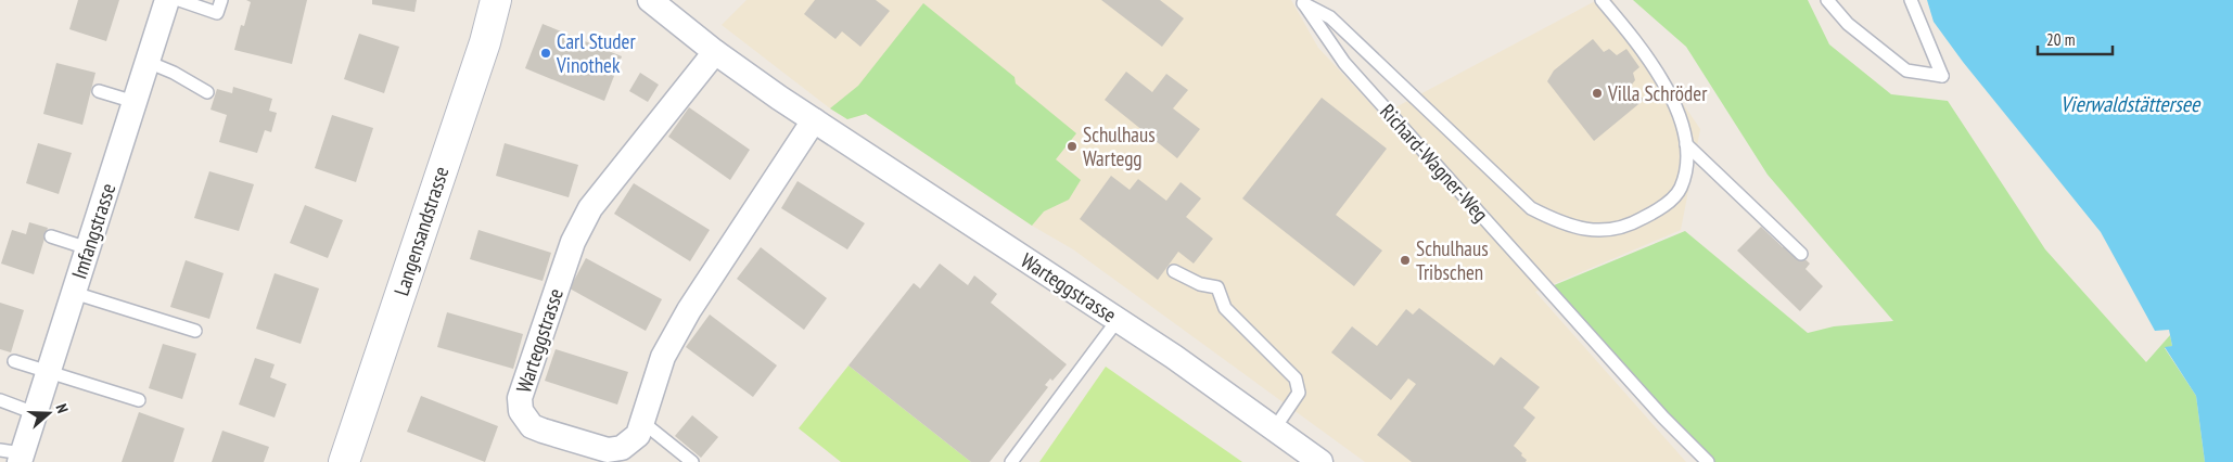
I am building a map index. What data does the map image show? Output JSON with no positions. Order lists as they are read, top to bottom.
{
  "streets": {
    "street": ["Imfangstrasse", "Langensandstrasse", "Warteggstrasse"],
    "lane": ["Richard-Wagner-Weg"]
  },
  "water": ["Vierwaldstättersee"],
  "places": [
    "Carl Studer Vinothek",
    "Villa Schröder",
    "Schulhaus Wartegg",
    "Schulhaus Tribschen"
  ],
  "scale_bar": "20 m",
  "north": "right"
}
